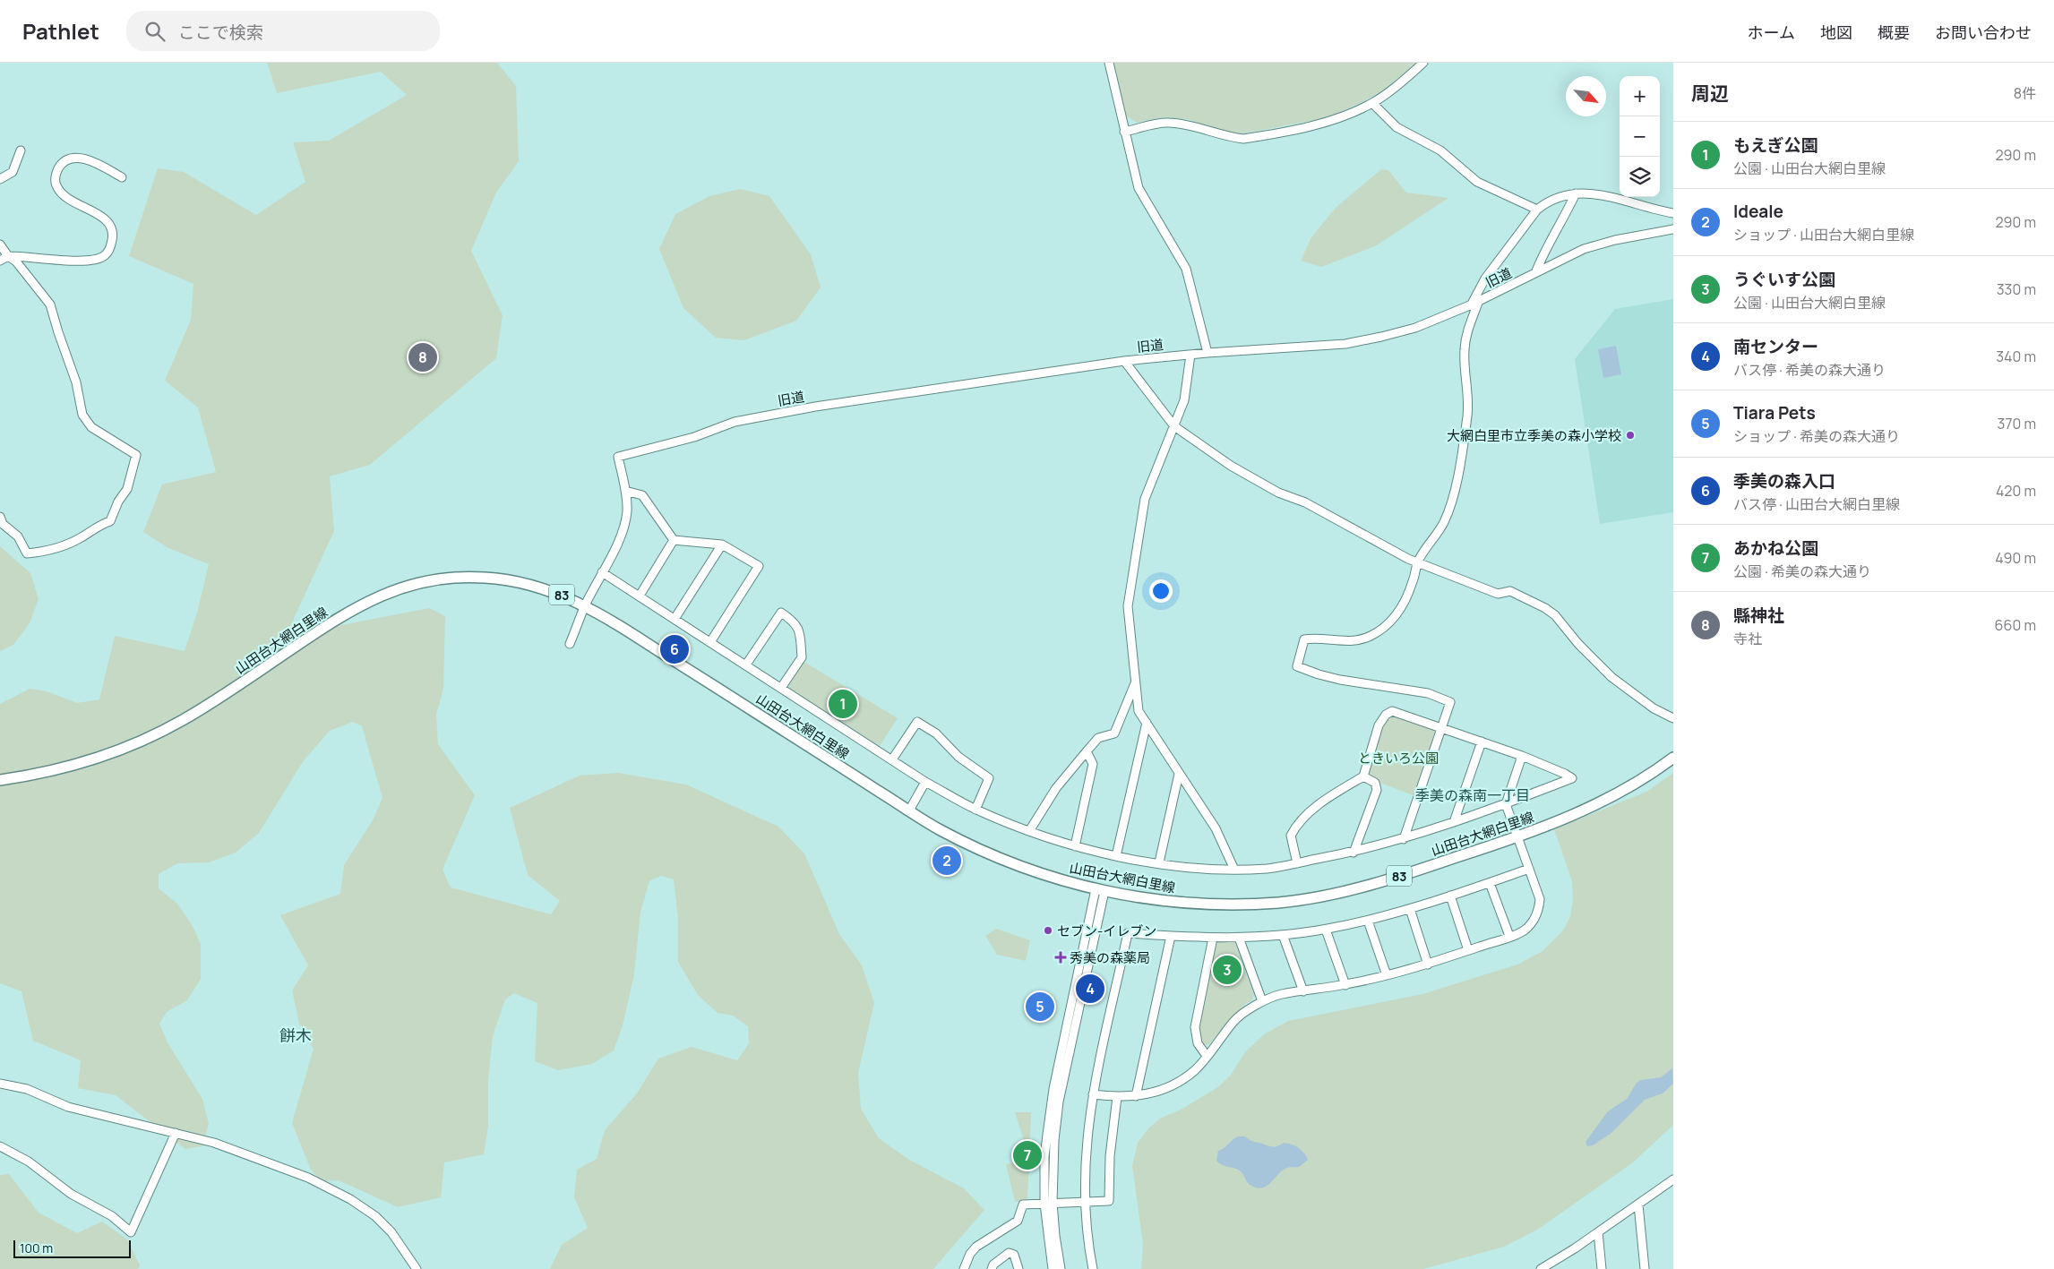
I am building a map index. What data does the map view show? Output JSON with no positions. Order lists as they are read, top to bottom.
{
  "streets": {
    "main road": ["83", "山田台大網白里線"],
    "street": ["旧道"]
  },
  "crossings": [
    ["旧道", "83"],
    ["83", "山田台大網白里線"]
  ],
  "districts": ["季美の森南一丁目", "餅木"],
  "parks": ["ときいろ公園"],
  "places": {
    "other": ["大網白里市立季美の森小学校", "セブン-イレブン"],
    "health": ["秀美の森薬局"]
  },
  "scale_bar": "100 m",
  "north": "bottom right",
  "page": {
    "header": "Pathlet",
    "search": "ここで検索",
    "nav": [
      "ホーム",
      "地図",
      "概要",
      "お問い合わせ"
    ],
    "heading": ["周辺", "8件"],
    "map_buttons": ["+", "−"],
    "list": [
      {
        "mark": "1",
        "name": "もえぎ公園",
        "note": "公園 · 山田台大網白里線",
        "value": "290 m"
      },
      {
        "mark": "2",
        "name": "Ideale",
        "note": "ショップ · 山田台大網白里線",
        "value": "290 m"
      },
      {
        "mark": "3",
        "name": "うぐいす公園",
        "note": "公園 · 山田台大網白里線",
        "value": "330 m"
      },
      {
        "mark": "4",
        "name": "南センター",
        "note": "バス停 · 希美の森大通り",
        "value": "340 m"
      },
      {
        "mark": "5",
        "name": "Tiara Pets",
        "note": "ショップ · 希美の森大通り",
        "value": "370 m"
      },
      {
        "mark": "6",
        "name": "季美の森入口",
        "note": "バス停 · 山田台大網白里線",
        "value": "420 m"
      },
      {
        "mark": "7",
        "name": "あかね公園",
        "note": "公園 · 希美の森大通り",
        "value": "490 m"
      },
      {
        "mark": "8",
        "name": "縣神社",
        "note": "寺社",
        "value": "660 m"
      }
    ],
    "pins": [
      "8",
      "6",
      "1",
      "2",
      "3",
      "4",
      "5",
      "7"
    ],
    "scale": "100 m"
  }
}
